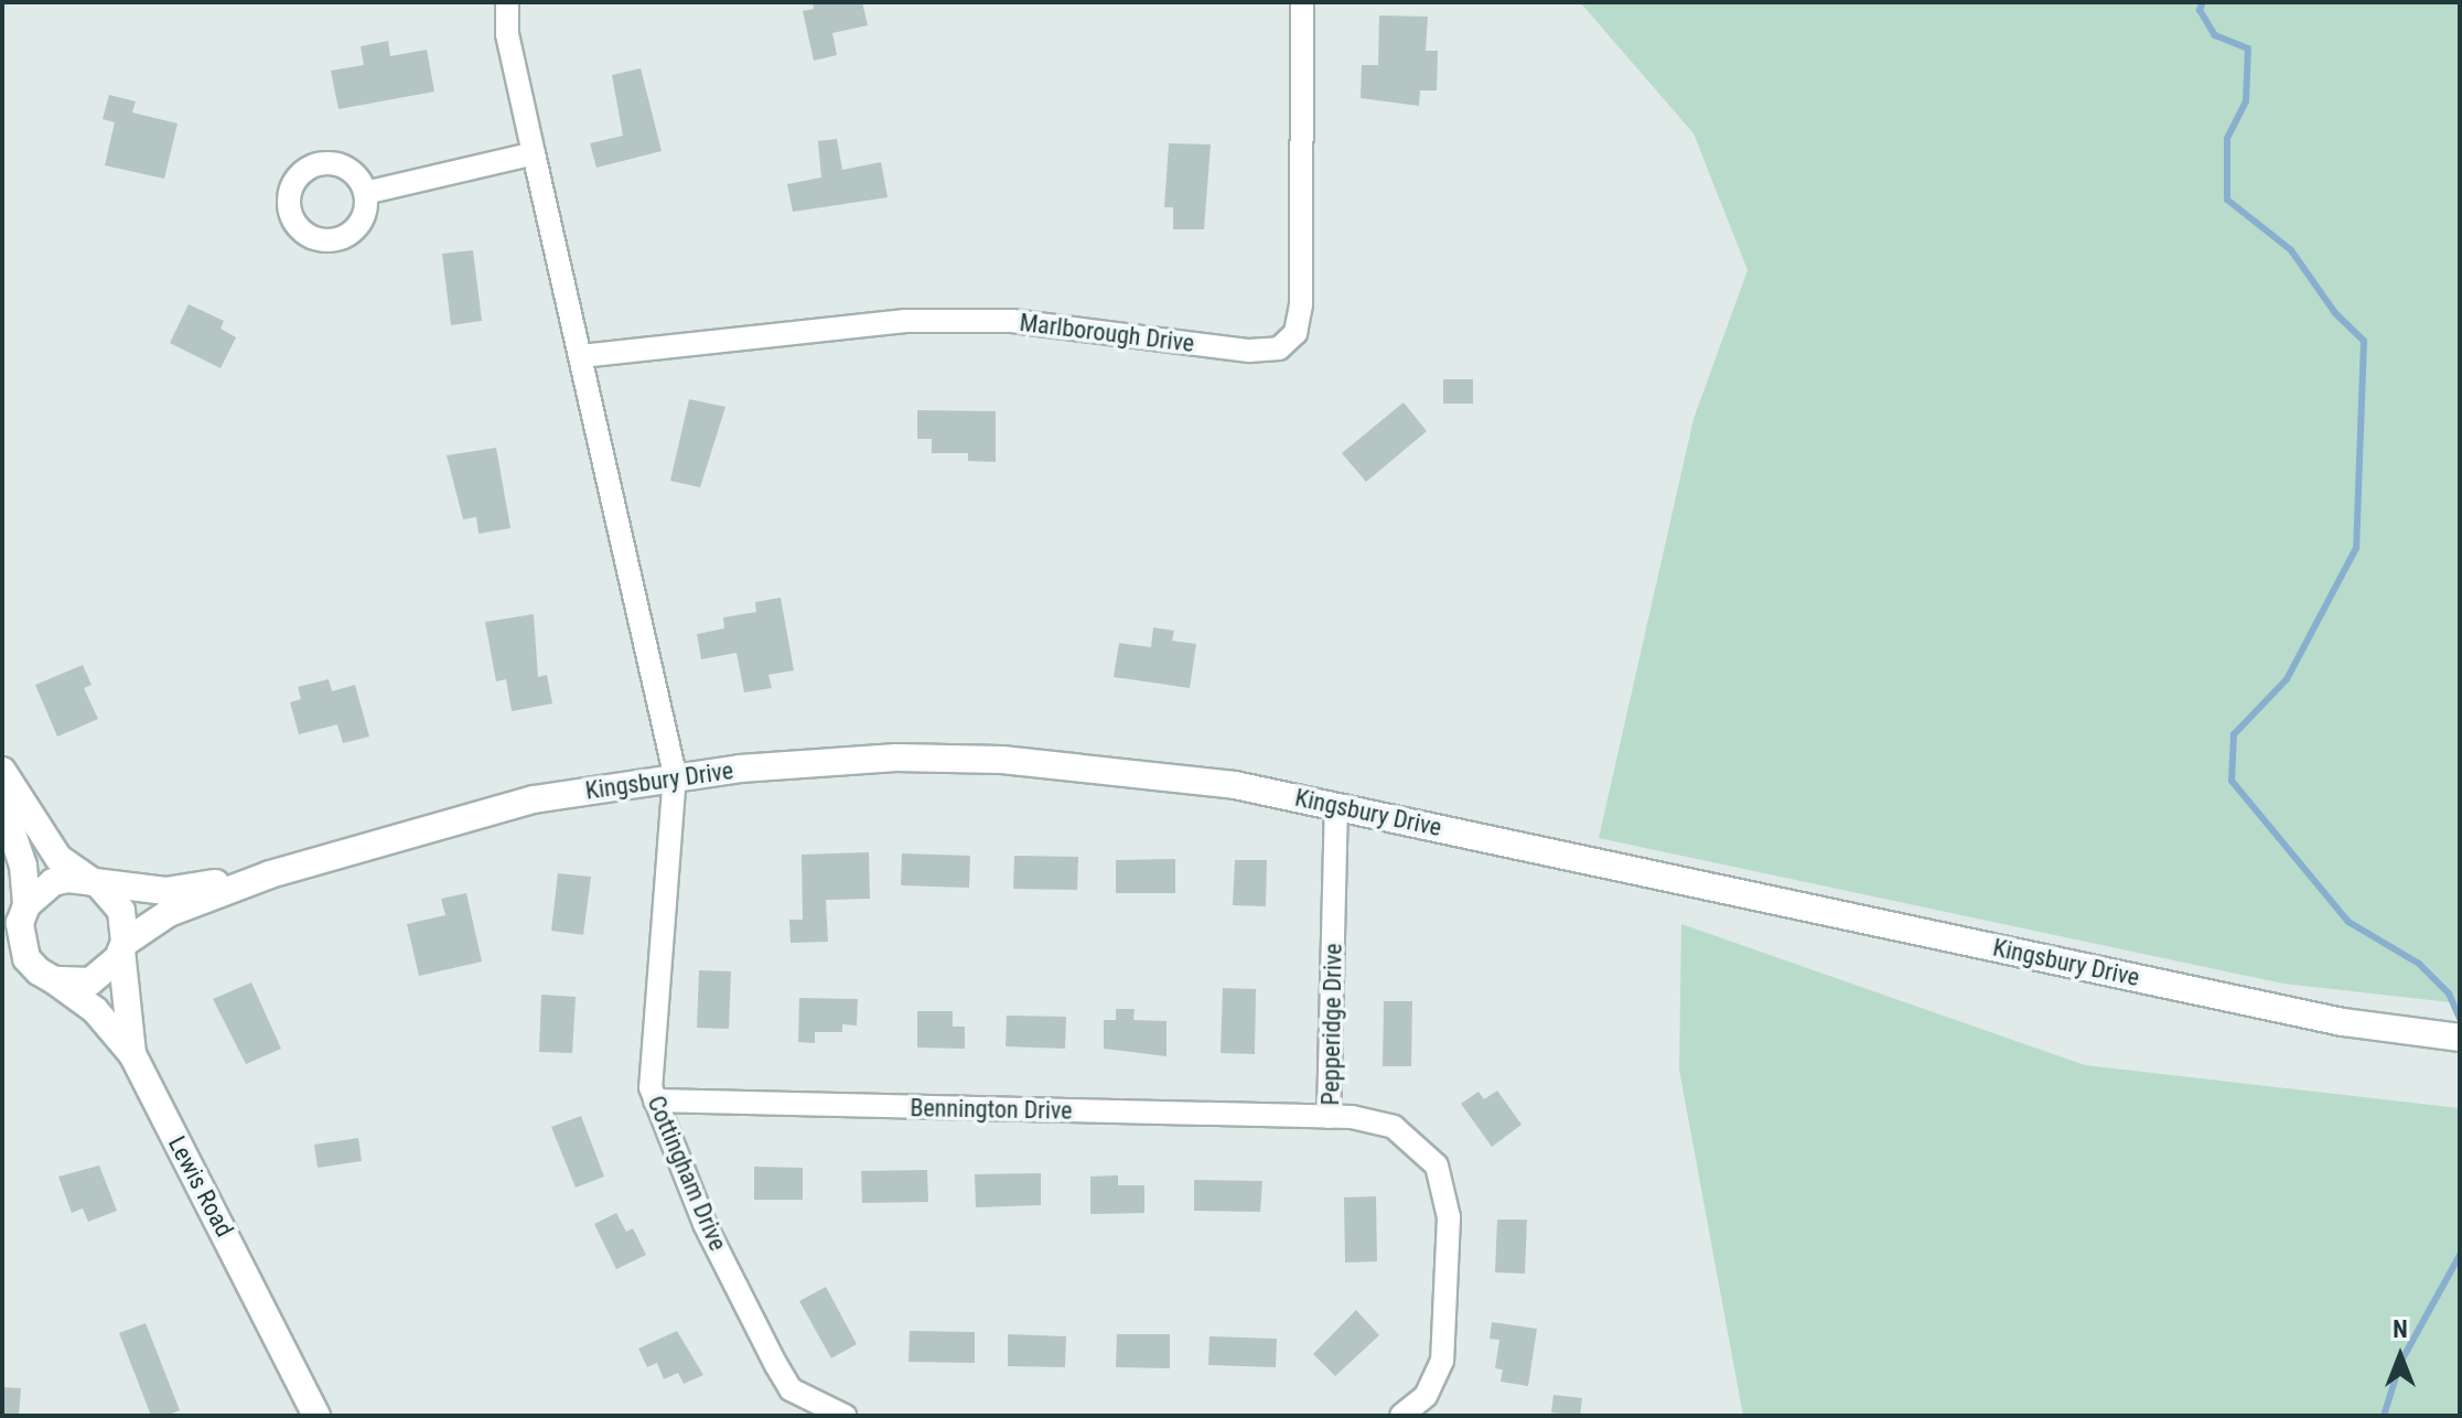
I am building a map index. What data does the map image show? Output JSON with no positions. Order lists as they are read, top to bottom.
{
  "streets": {
    "street": [
      "Marlborough Drive",
      "Kingsbury Drive",
      "Pepperidge Drive",
      "Bennington Drive",
      "Cottingham Drive",
      "Lewis Road"
    ]
  },
  "crossings": [
    ["Kingsbury Drive", "Pepperidge Drive"],
    ["Kingsbury Drive", "Cottingham Drive"],
    ["Kingsbury Drive", "Lewis Road"],
    ["Pepperidge Drive", "Bennington Drive"],
    ["Bennington Drive", "Cottingham Drive"]
  ],
  "north": "top"
}
